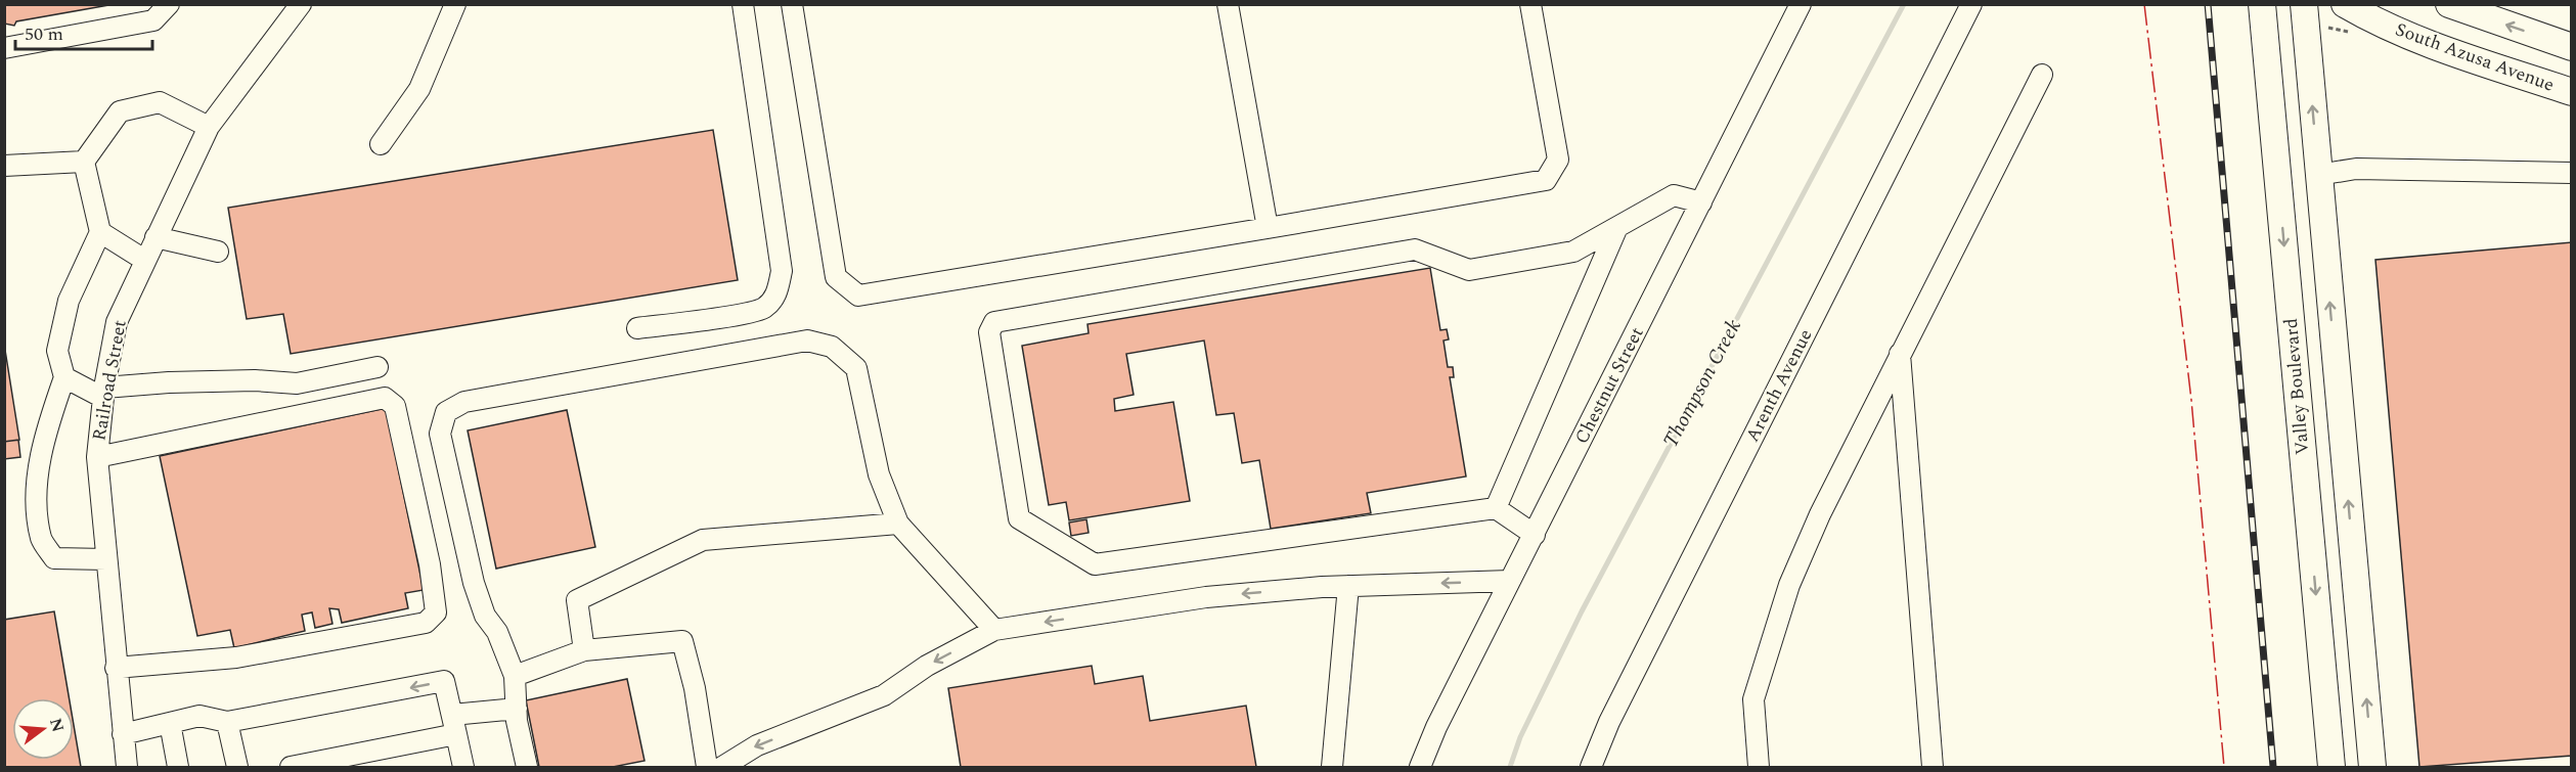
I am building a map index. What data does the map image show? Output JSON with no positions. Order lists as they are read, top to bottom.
{
  "streets": {
    "main road": ["South Azusa Avenue", "Valley Boulevard"],
    "street": ["Railroad Street", "Chestnut Street", "Arenth Avenue"]
  },
  "water": ["Thompson Creek"],
  "scale_bar": "50 m",
  "north": "right"
}
